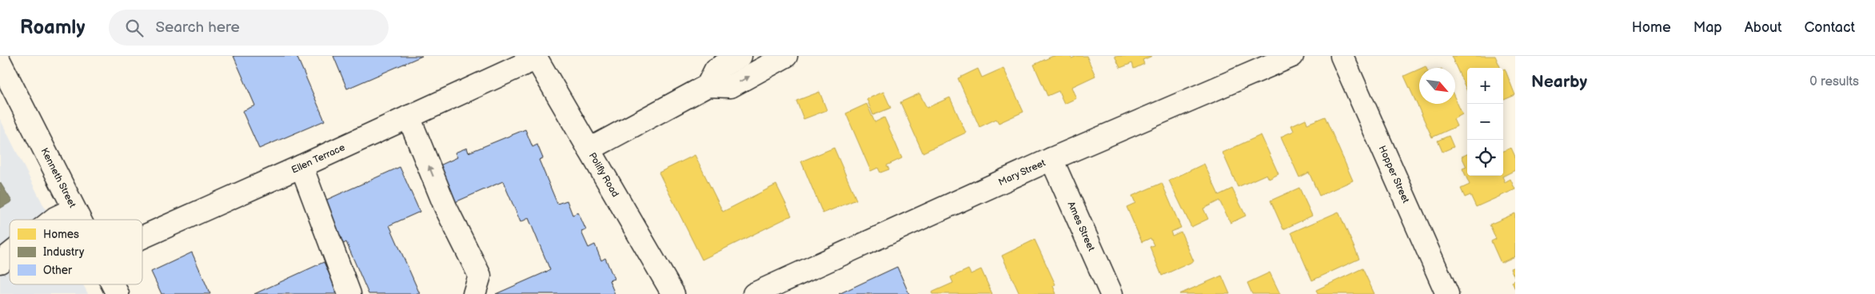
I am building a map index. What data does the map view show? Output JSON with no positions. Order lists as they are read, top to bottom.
{
  "streets": {
    "street": [
      "Ellen Terrace",
      "Mary Street",
      "Polifly Road",
      "Hopper Street",
      "Kenneth Street",
      "Ames Street"
    ]
  },
  "crossings": [
    ["Ellen Terrace", "Polifly Road"],
    ["Mary Street", "Ames Street"]
  ],
  "legend": ["Homes", "Industry", "Other"],
  "north": "bottom right",
  "page": {
    "header": "Roamly",
    "search": "Search here",
    "nav": [
      "Home",
      "Map",
      "About",
      "Contact"
    ],
    "heading": ["Nearby", "0 results"],
    "map_buttons": ["+", "−"]
  }
}
